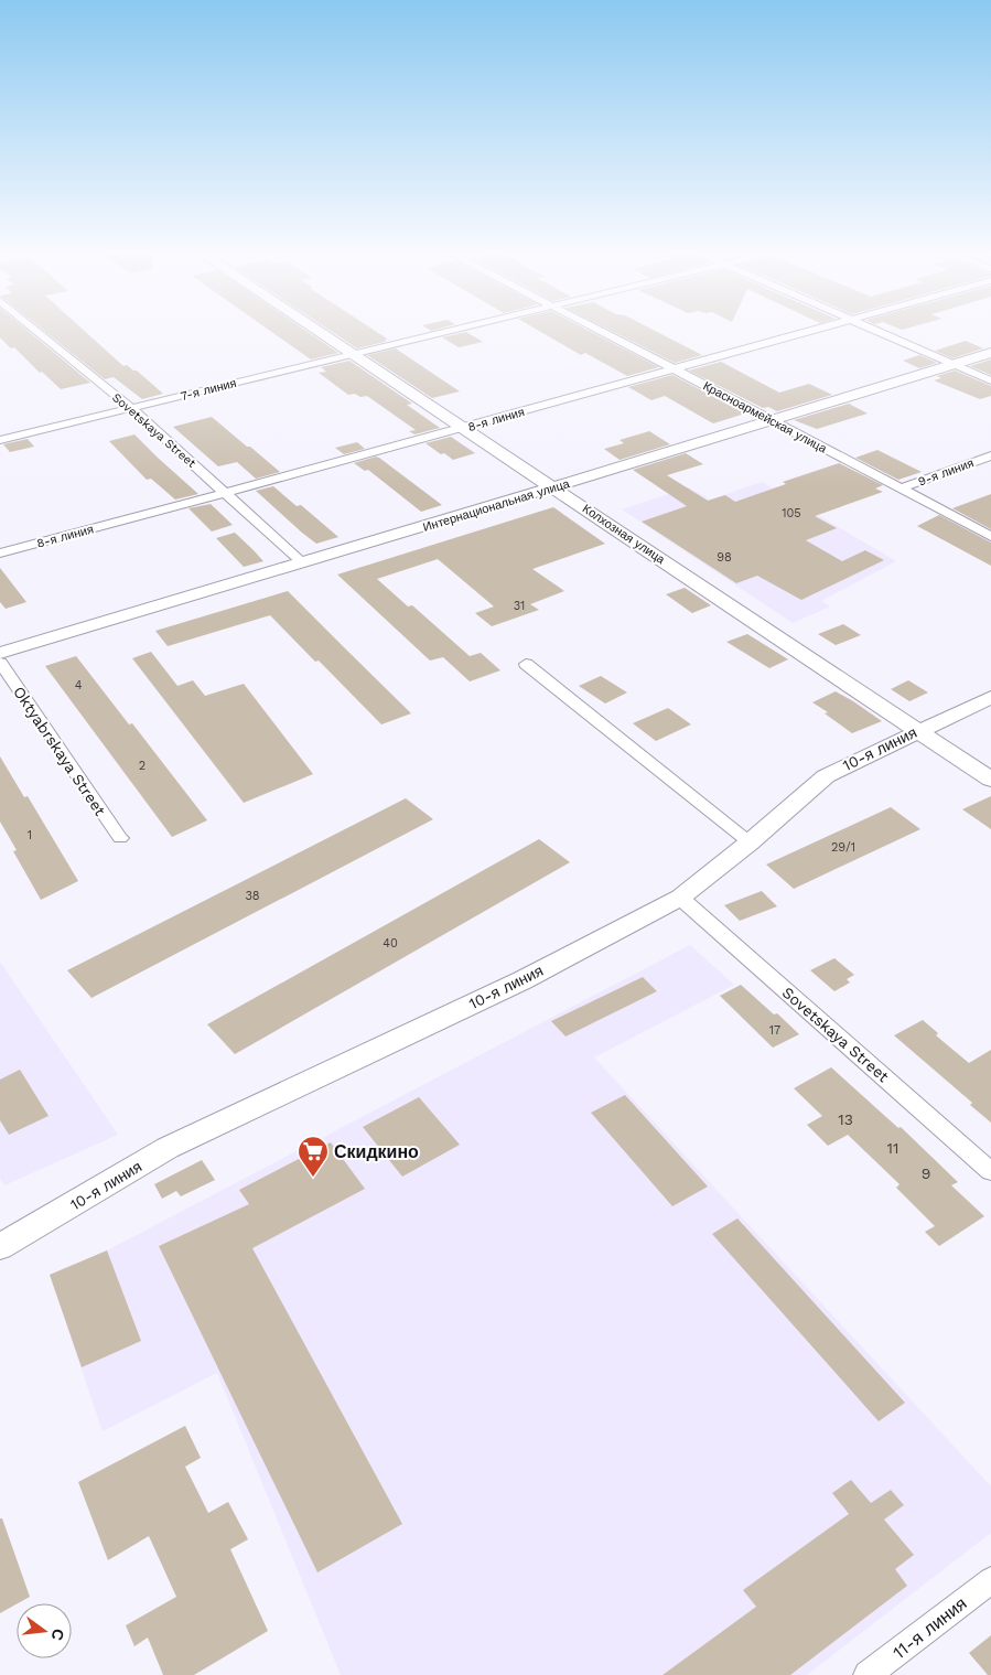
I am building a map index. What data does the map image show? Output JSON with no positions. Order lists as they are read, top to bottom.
{
  "streets": {
    "street": [
      "7-я линия",
      "Красноармейская улица",
      "8-я линия",
      "Sovetskaya Street",
      "9-я линия",
      "Интернациональная улица",
      "Колхозная улица",
      "10-я линия",
      "Oktyabrskaya Street",
      "11-я линия"
    ]
  },
  "crossings": [
    ["7-я линия", "Sovetskaya Street"],
    ["7-я линия", "Колхозная улица"],
    ["Красноармейская улица", "8-я линия"],
    ["Красноармейская улица", "9-я линия"],
    ["Красноармейская улица", "Интернациональная улица"],
    ["8-я линия", "Sovetskaya Street"],
    ["8-я линия", "Колхозная улица"],
    ["Sovetskaya Street", "Интернациональная улица"],
    ["Sovetskaya Street", "10-я линия"],
    ["Интернациональная улица", "Колхозная улица"],
    ["Колхозная улица", "10-я линия"]
  ],
  "places": {
    "supermarket": ["Скидкино"]
  },
  "house_numbers": [
    "105",
    "98",
    "31",
    "4",
    "2",
    "1",
    "29/1",
    "38",
    "40",
    "17",
    "13",
    "11",
    "9"
  ],
  "north": "right"
}
